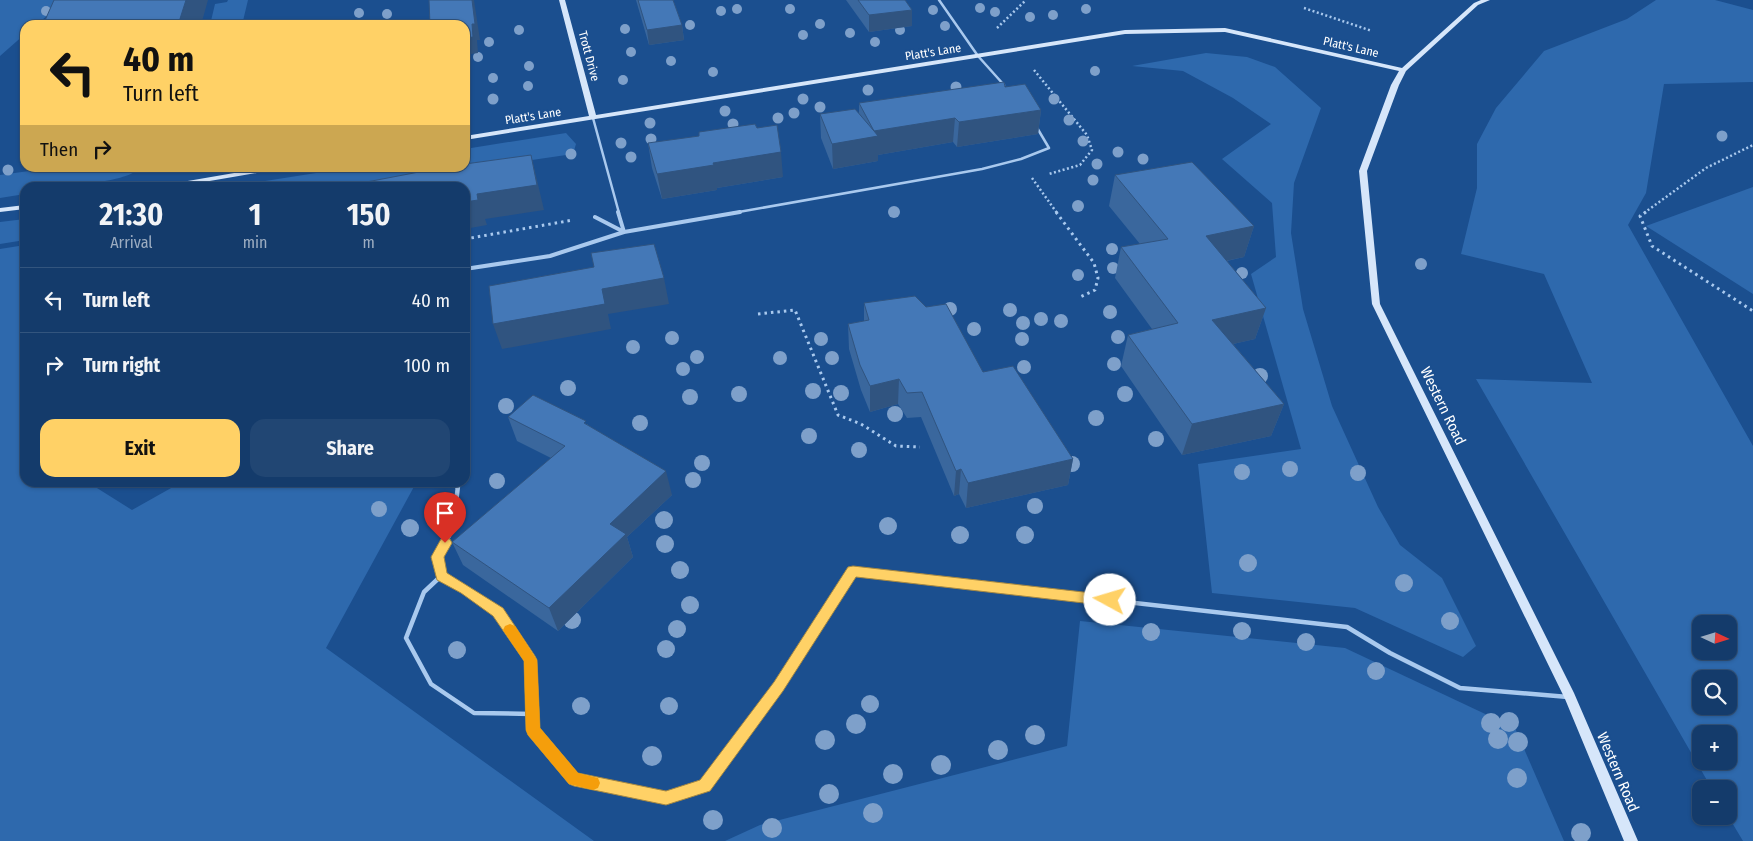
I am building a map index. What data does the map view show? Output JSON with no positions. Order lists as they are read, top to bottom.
{
  "streets": {
    "street": ["Platt's Lane", "Trott Drive", "Western Road"]
  },
  "crossings": [
    ["Platt's Lane", "Trott Drive"],
    ["Platt's Lane", "Western Road"]
  ],
  "north": "right",
  "page": {
    "turn": ["40 m", "Turn left"],
    "then": "Then",
    "eta": [
      "21:30",
      "Arrival",
      "1",
      "min",
      "150",
      "m"
    ],
    "list": [
      {
        "name": "Turn left",
        "value": "40 m"
      },
      {
        "name": "Turn right",
        "value": "100 m"
      }
    ],
    "buttons": ["Exit", "Share"],
    "map_buttons": ["+", "−"]
  }
}
